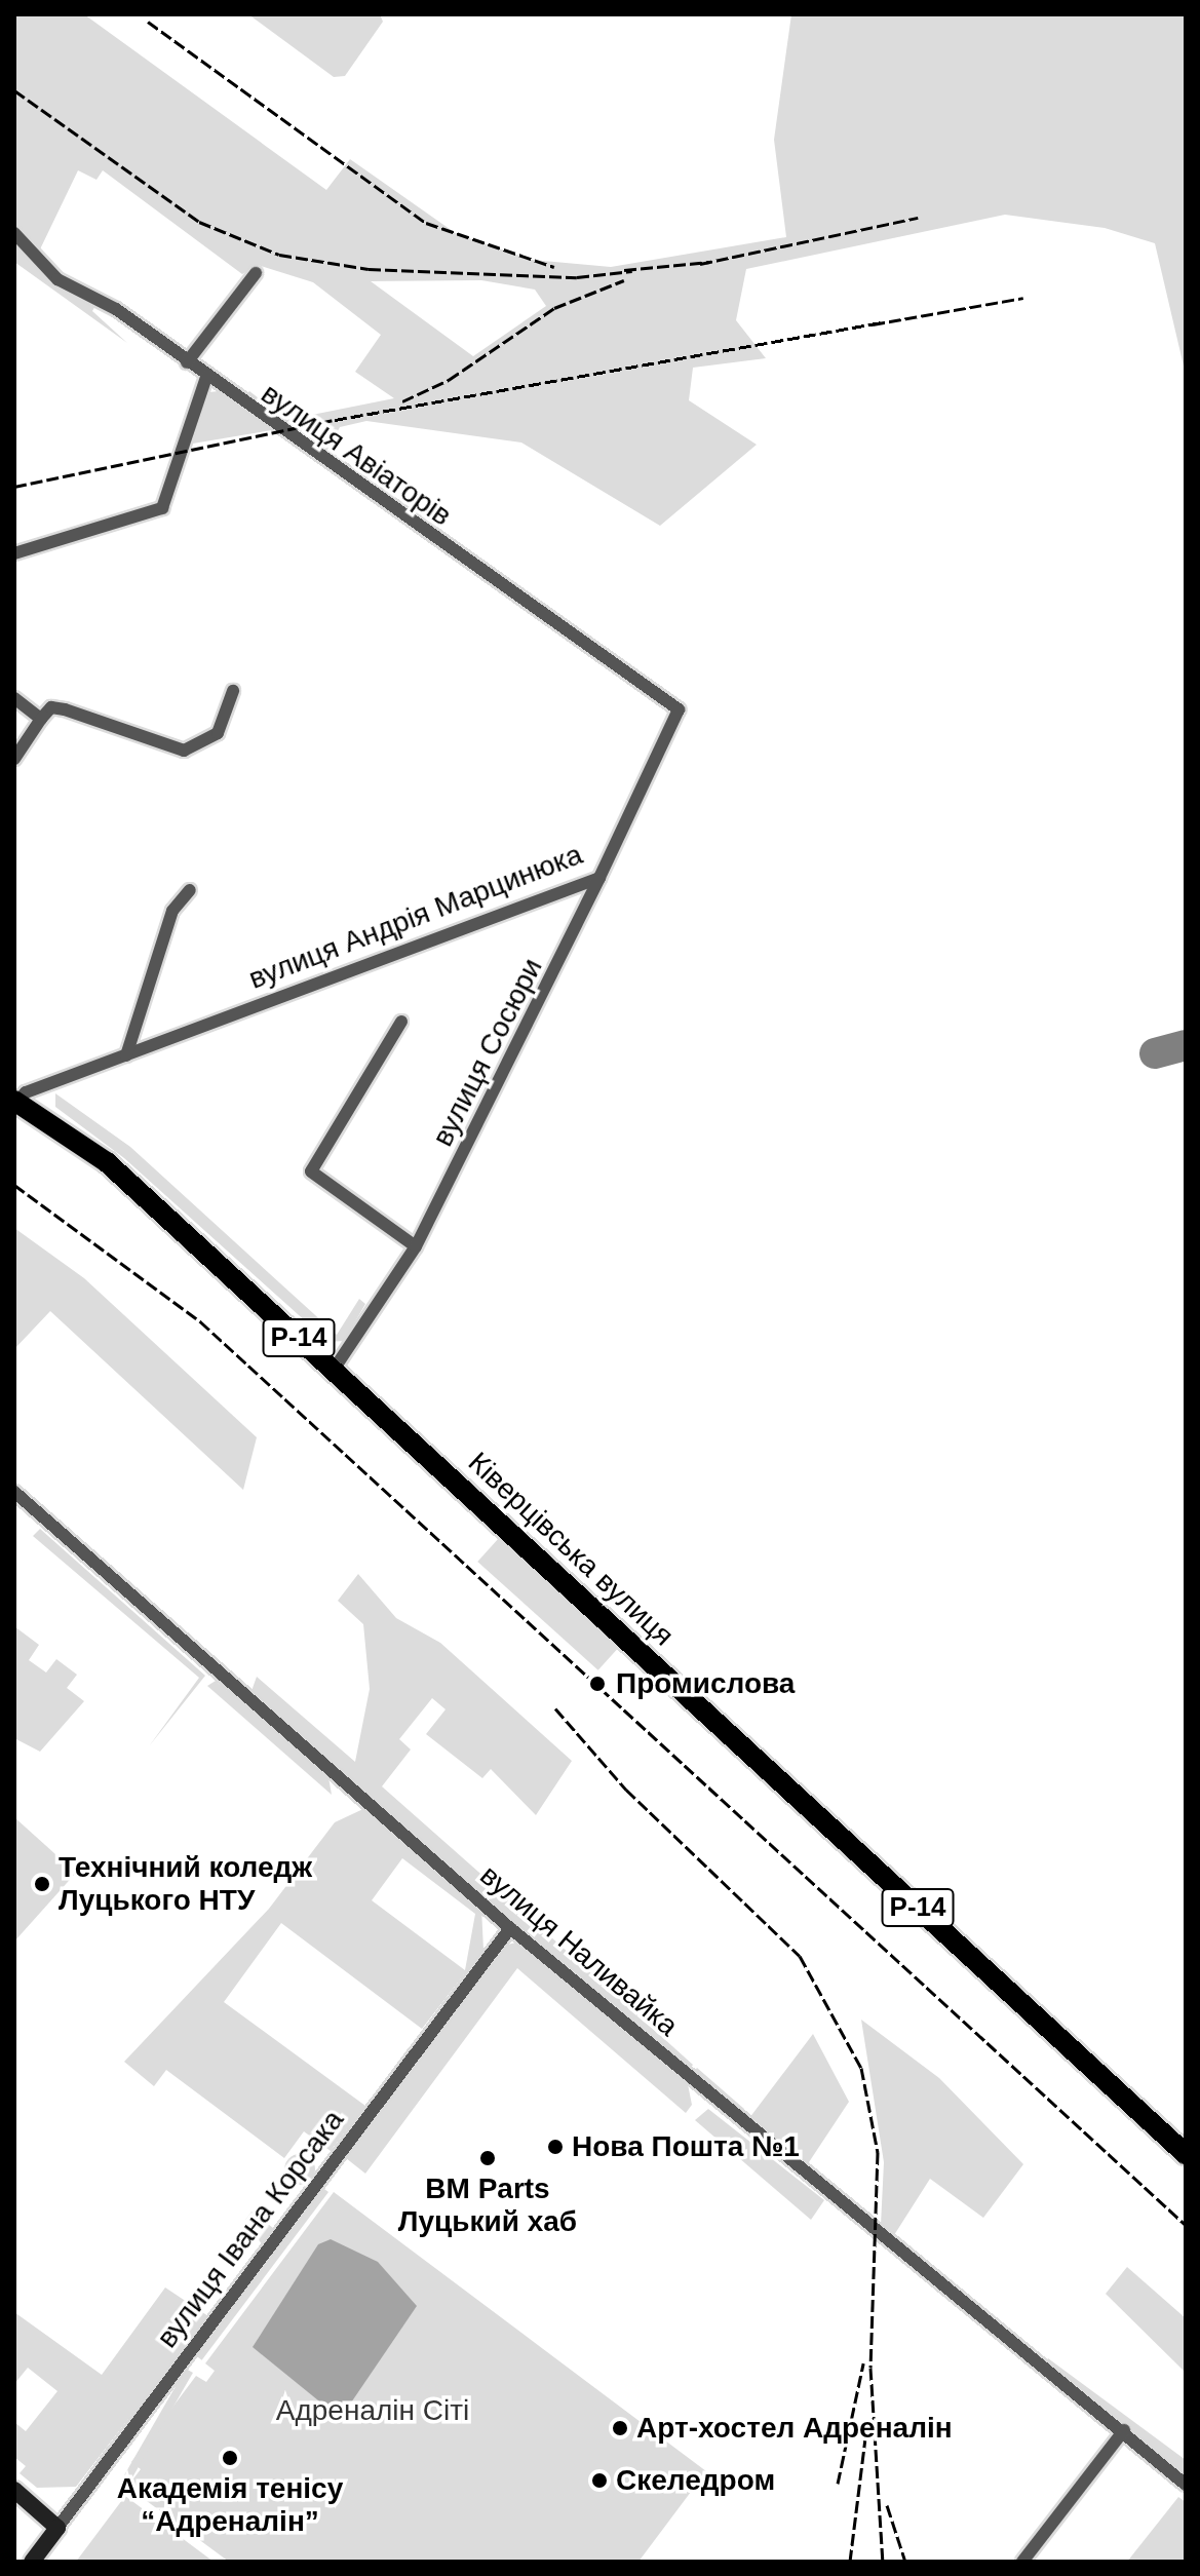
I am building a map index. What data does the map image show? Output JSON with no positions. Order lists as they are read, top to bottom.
{
  "streets": {
    "main road": ["Р-14", "Ківерцівська вулиця"],
    "street": [
      "вулиця Авіаторів",
      "вулиця Андрія Марцинюка",
      "вулиця Сосюри",
      "вулиця Наливайка",
      "вулиця Івана Корсака"
    ]
  },
  "crossings": [
    ["вулиця Авіаторів", "вулиця Андрія Марцинюка"],
    ["вулиця Андрія Марцинюка", "вулиця Сосюри"],
    ["вулиця Андрія Марцинюка", "Ківерцівська вулиця"],
    ["вулиця Сосюри", "Ківерцівська вулиця"],
    ["вулиця Наливайка", "вулиця Івана Корсака"]
  ],
  "parks": ["Адреналін Сіті"],
  "places": [
    "Промислова",
    "Технічний коледж Луцького НТУ",
    "Нова Пошта №1",
    "BM Parts Луцький хаб",
    "Арт-хостел Адреналін",
    "Академія тенісу “Адреналін”",
    "Скеледром"
  ]
}
